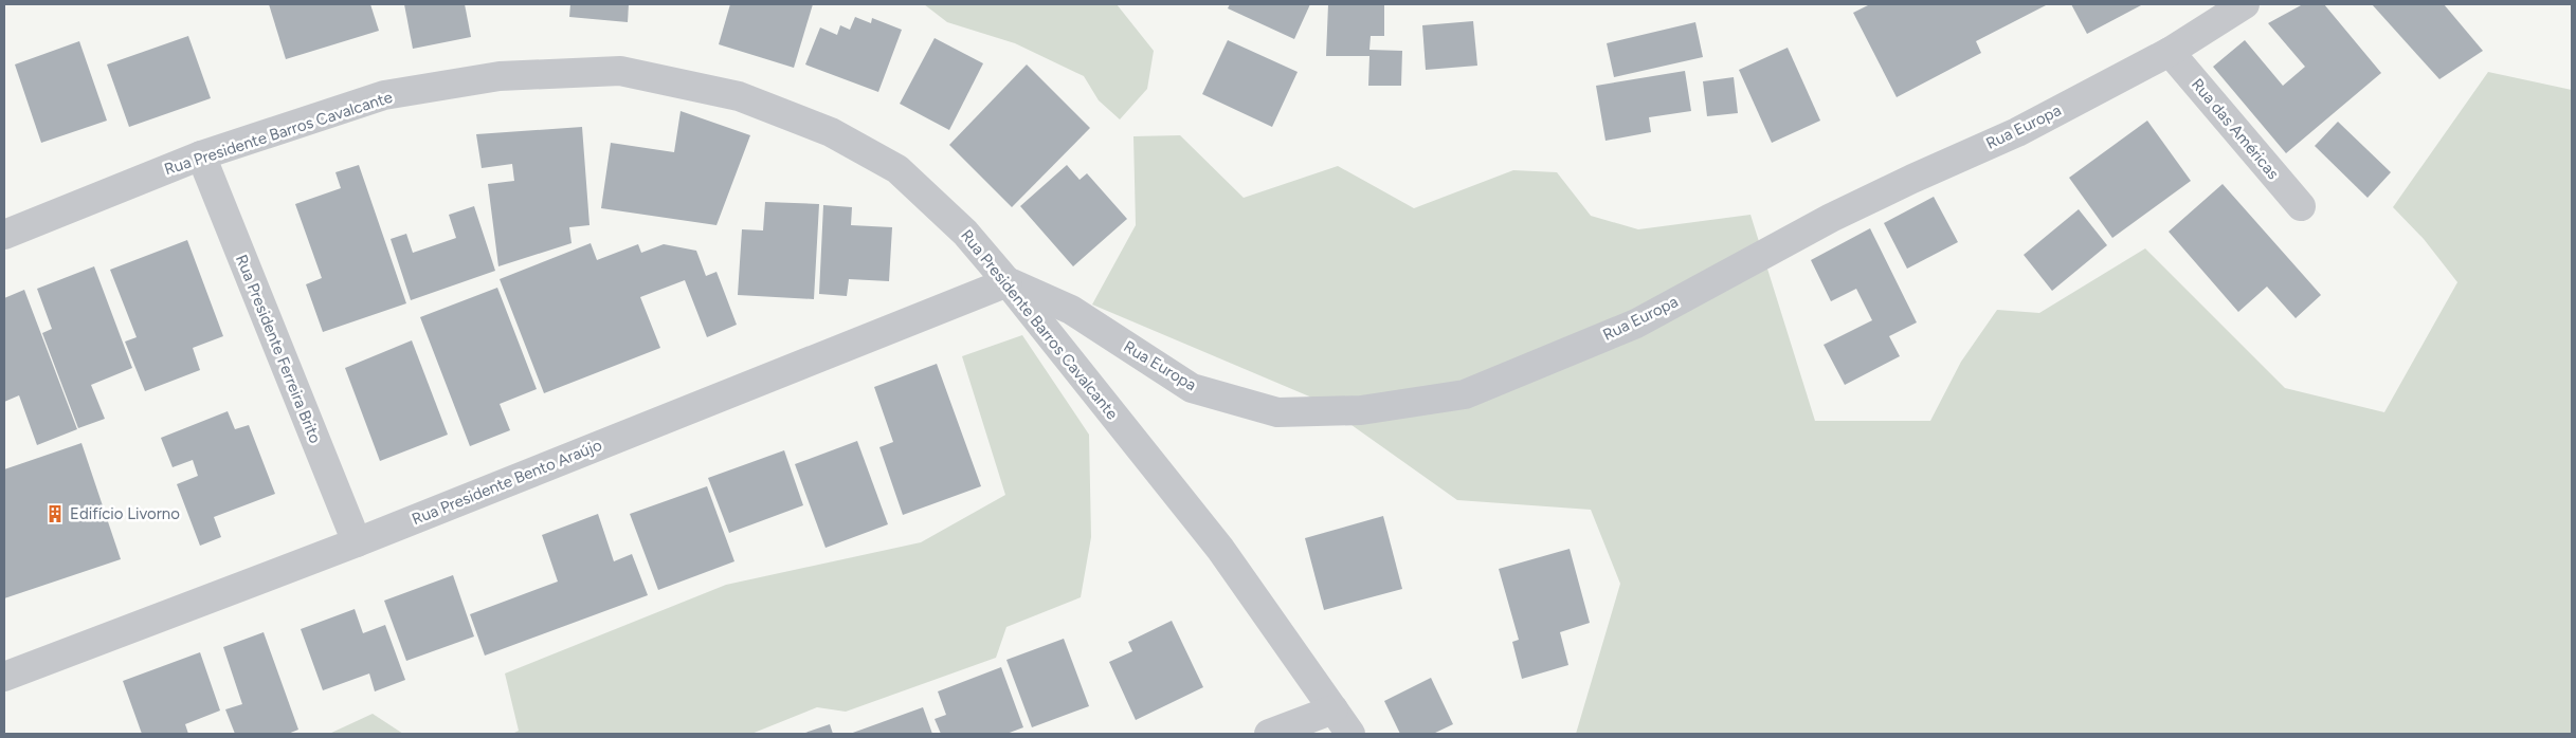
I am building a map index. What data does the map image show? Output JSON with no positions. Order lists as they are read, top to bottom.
{
  "streets": {
    "street": [
      "Rua Europa",
      "Rua das Américas",
      "Rua Presidente Barros Cavalcante",
      "Rua Presidente Ferreira Brito",
      "Rua Presidente Bento Araújo"
    ]
  },
  "crossings": [
    ["Rua Europa", "Rua das Américas"],
    ["Rua Europa", "Rua Presidente Barros Cavalcante"],
    ["Rua Europa", "Rua Presidente Bento Araújo"],
    ["Rua Presidente Barros Cavalcante", "Rua Presidente Ferreira Brito"],
    ["Rua Presidente Barros Cavalcante", "Rua Presidente Bento Araújo"],
    ["Rua Presidente Ferreira Brito", "Rua Presidente Bento Araújo"]
  ],
  "places": {
    "building": ["Edifício Livorno"]
  }
}
